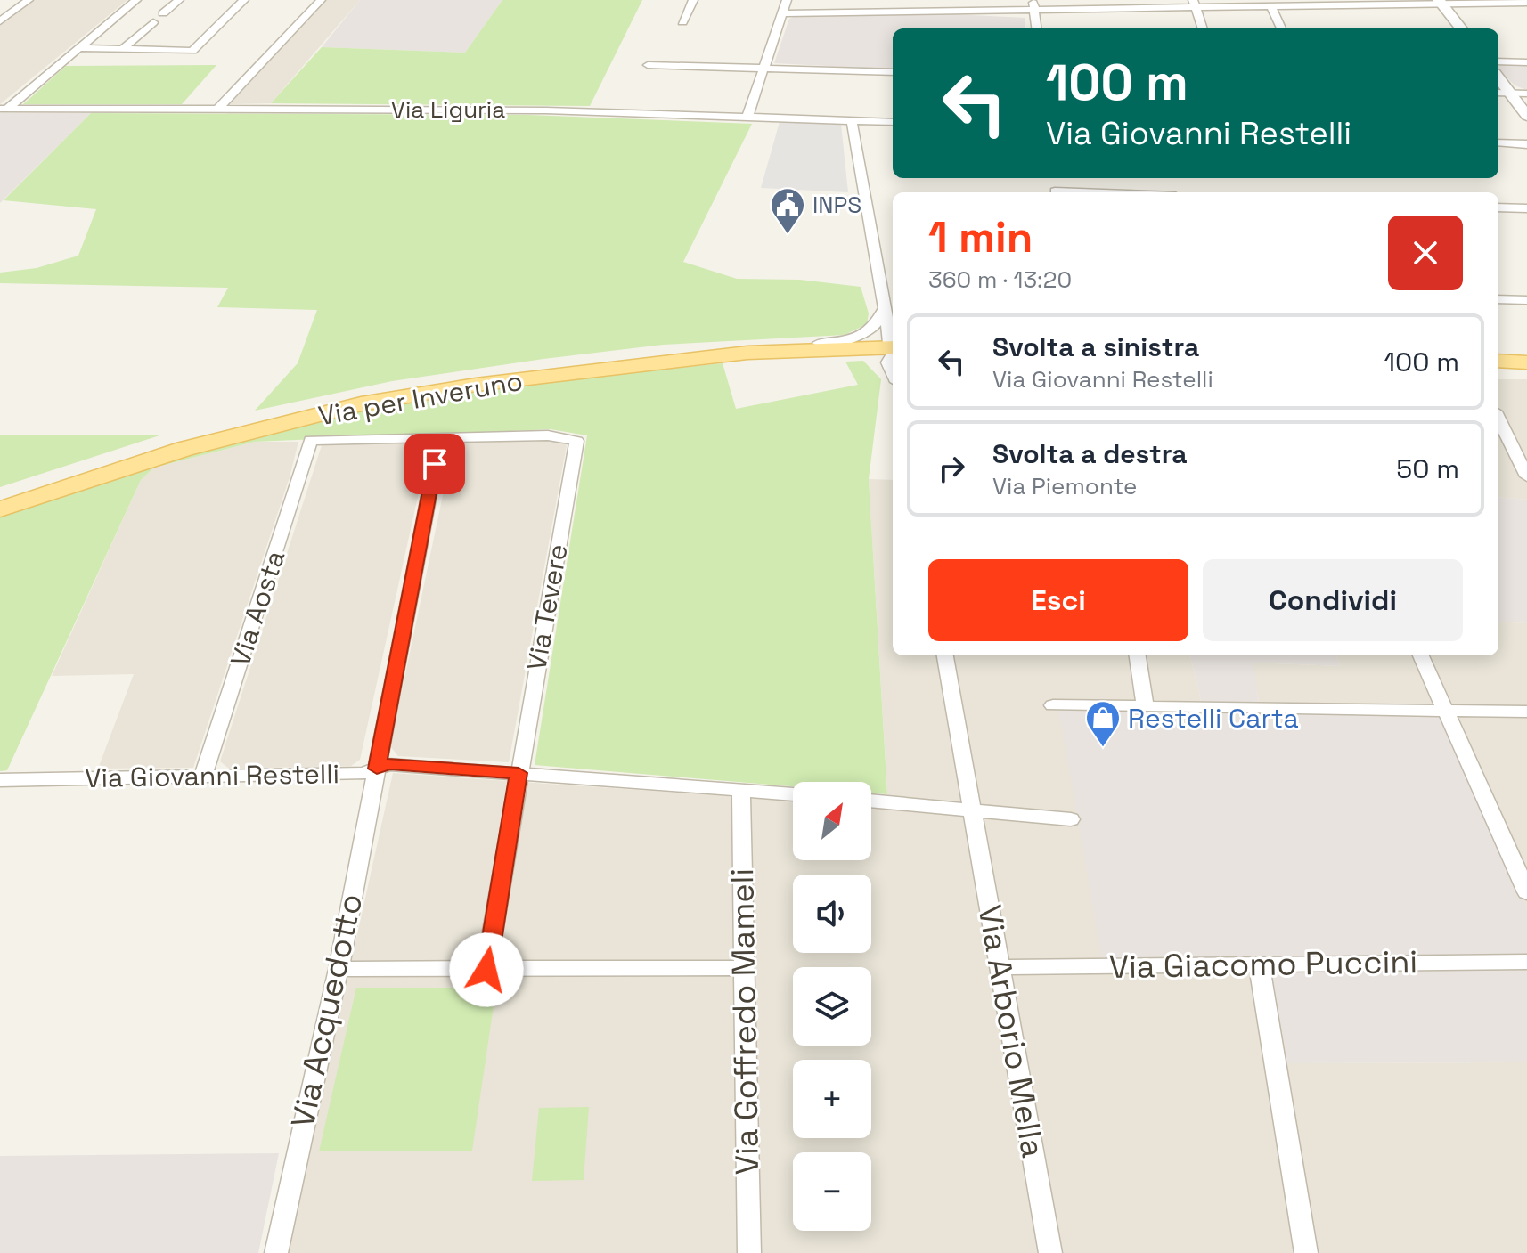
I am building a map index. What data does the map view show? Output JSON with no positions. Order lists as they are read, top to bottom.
{
  "streets": {
    "main road": ["Via per Inveruno"],
    "street": [
      "Via Liguria",
      "Via Tevere",
      "Via Aosta",
      "Via Giovanni Restelli",
      "Via Giacomo Puccini",
      "Via Acquedotto",
      "Via Goffredo Mameli",
      "Via Arborio Mella"
    ]
  },
  "crossings": [
    ["Via Tevere", "Via Aosta"],
    ["Via Tevere", "Via Giovanni Restelli"],
    ["Via Tevere", "Via Acquedotto"],
    ["Via Aosta", "Via Giovanni Restelli"],
    ["Via Aosta", "Via Acquedotto"],
    ["Via Giovanni Restelli", "Via Acquedotto"],
    ["Via Giovanni Restelli", "Via Goffredo Mameli"],
    ["Via Giacomo Puccini", "Via Arborio Mella"]
  ],
  "places": {
    "public building": ["INPS"],
    "shop": ["Restelli Carta"]
  },
  "north": "top right",
  "page": {
    "turn": ["100 m", "Via Giovanni Restelli"],
    "heading": ["1 min", "360 m · 13:20"],
    "list": [
      {
        "name": "Svolta a sinistra",
        "note": "Via Giovanni Restelli",
        "value": "100 m"
      },
      {
        "name": "Svolta a destra",
        "note": "Via Piemonte",
        "value": "50 m"
      }
    ],
    "buttons": ["Esci", "Condividi"],
    "map_buttons": ["+", "−"]
  }
}
